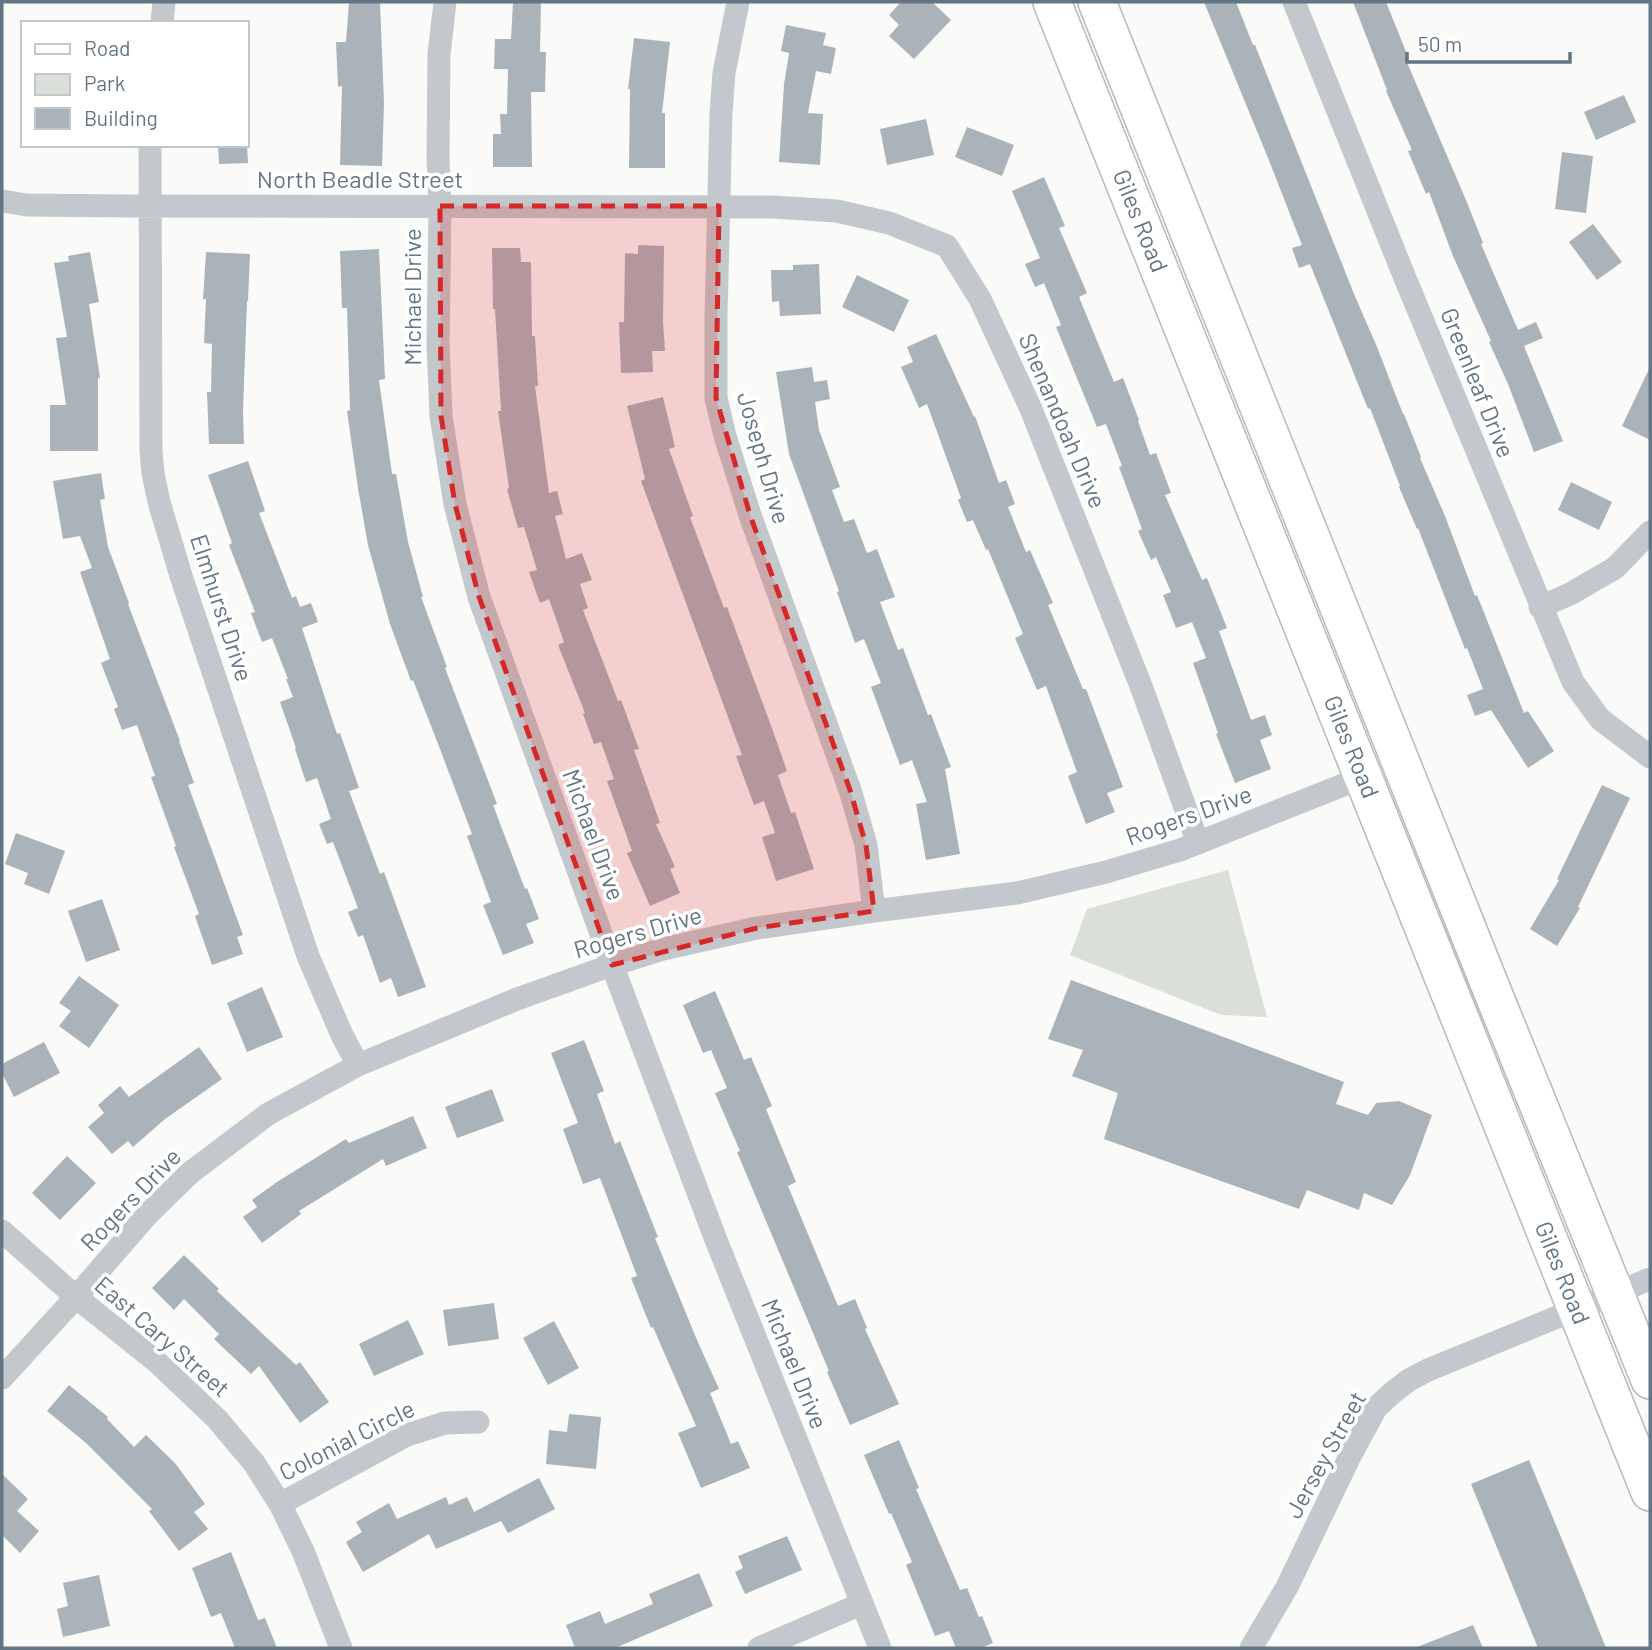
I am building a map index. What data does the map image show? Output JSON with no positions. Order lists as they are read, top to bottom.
{
  "streets": {
    "main road": ["Giles Road"],
    "street": [
      "North Beadle Street",
      "Michael Drive",
      "Greenleaf Drive",
      "Shenandoah Drive",
      "Joseph Drive",
      "Elmhurst Drive",
      "Rogers Drive",
      "East Cary Street",
      "Colonial Circle",
      "Jersey Street"
    ]
  },
  "crossings": [
    ["North Beadle Street", "Michael Drive"],
    ["North Beadle Street", "Shenandoah Drive"],
    ["North Beadle Street", "Joseph Drive"],
    ["North Beadle Street", "Elmhurst Drive"],
    ["Giles Road", "Rogers Drive"],
    ["Giles Road", "Jersey Street"],
    ["Michael Drive", "Rogers Drive"],
    ["Shenandoah Drive", "Joseph Drive"],
    ["Shenandoah Drive", "Rogers Drive"],
    ["Joseph Drive", "Rogers Drive"],
    ["Elmhurst Drive", "Rogers Drive"],
    ["Rogers Drive", "East Cary Street"],
    ["East Cary Street", "Colonial Circle"]
  ],
  "legend": ["Road", "Park", "Building"],
  "scale_bar": "50 m"
}
